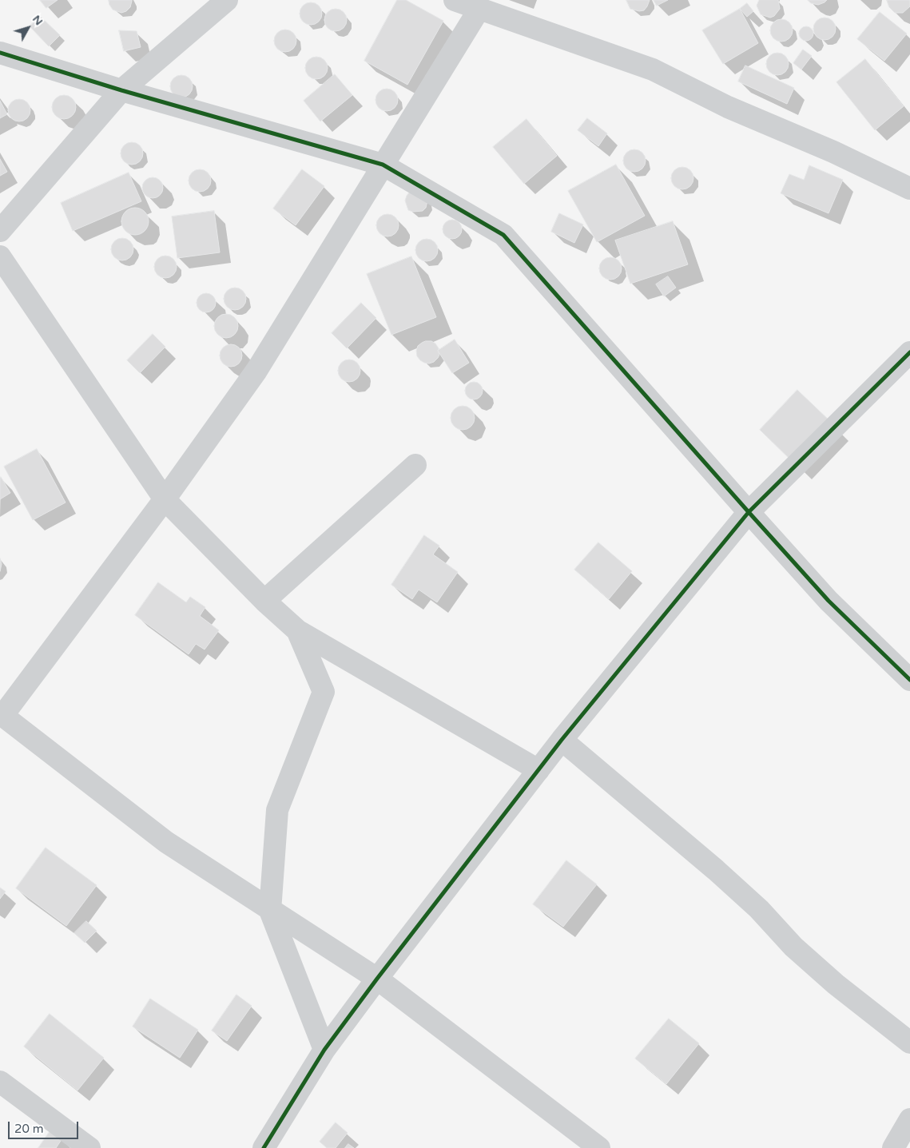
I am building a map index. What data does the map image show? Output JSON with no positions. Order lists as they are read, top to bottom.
{
  "scale_bar": "20 m",
  "north": "top right"
}
